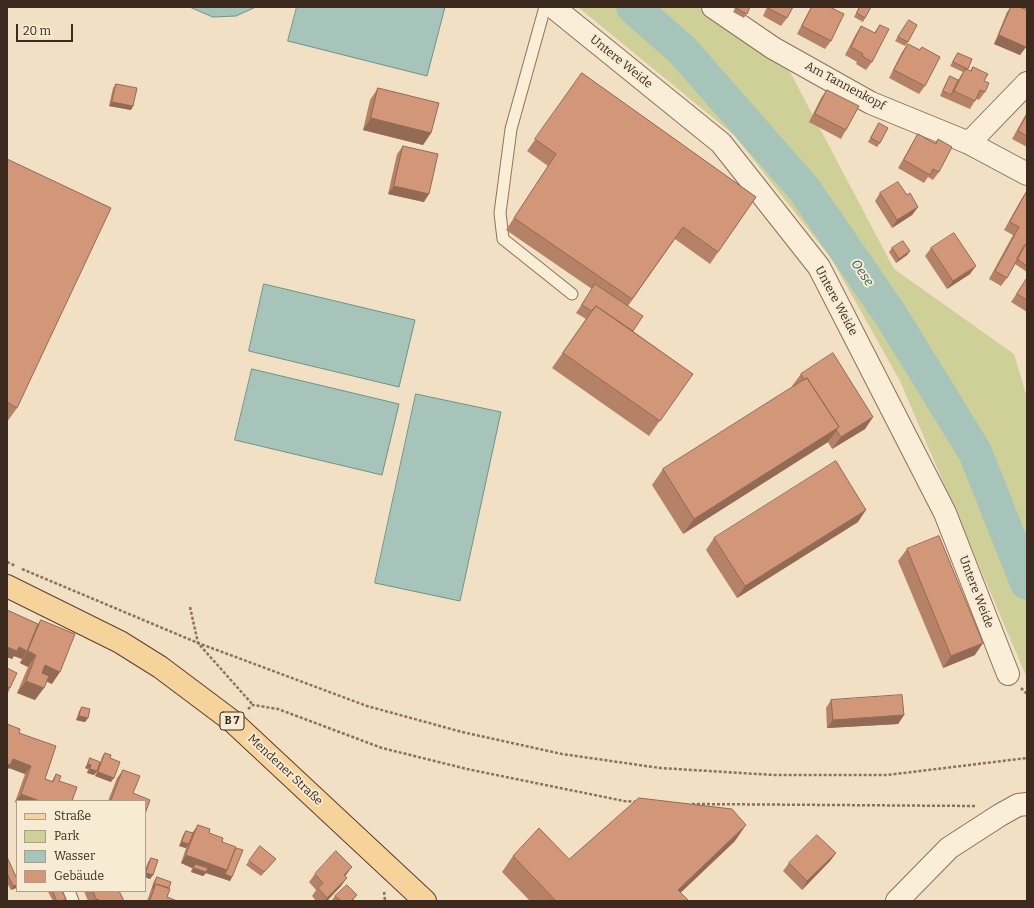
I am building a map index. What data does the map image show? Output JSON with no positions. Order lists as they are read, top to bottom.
{
  "streets": {
    "main road": ["B 7", "Mendener Straße"],
    "street": ["Untere Weide", "Am Tannenkopf"]
  },
  "water": ["Oese"],
  "legend": [
    "Straße",
    "Park",
    "Wasser",
    "Gebäude"
  ],
  "scale_bar": "20 m"
}
